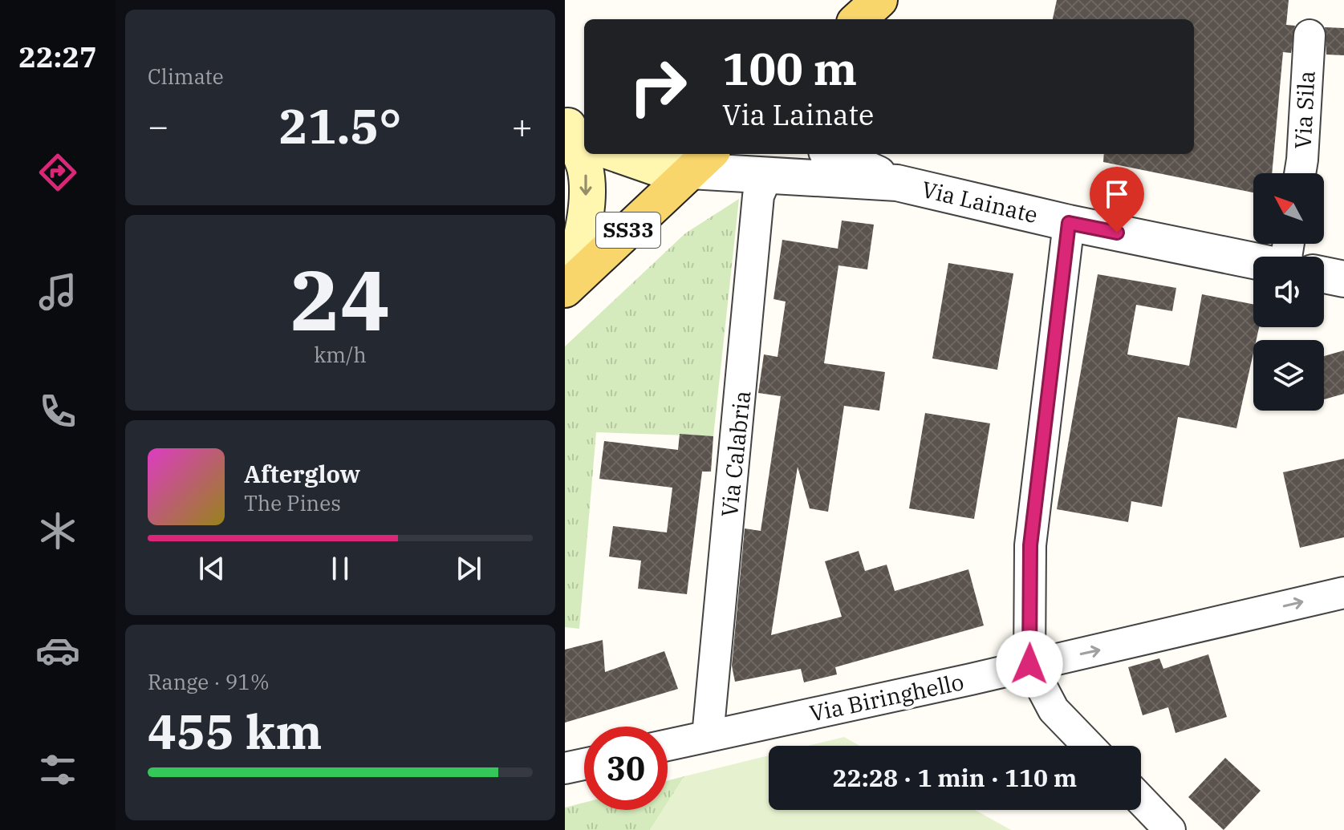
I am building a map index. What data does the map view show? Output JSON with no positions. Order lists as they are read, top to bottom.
{
  "streets": {
    "main road": ["Via Lainate", "SS33"],
    "street": ["Via Sila", "Via Calabria", "Via Biringhello"]
  },
  "crossings": [
    ["Via Lainate", "SS33"],
    ["Via Lainate", "Via Calabria"],
    ["Via Calabria", "Via Biringhello"]
  ],
  "one_way": ["Via Biringhello"],
  "north": "top left",
  "page": {
    "tabs": "22:27",
    "tile": [
      "Climate",
      ["24", "km/h"],
      ["Range · 91%", "455 km"]
    ],
    "turn": ["100 m", "Via Lainate"],
    "heat": ["−", "21.5°", "+"],
    "song": ["Afterglow", "The Pines"],
    "limit": "30",
    "trip": "22:28 · 1 min · 110 m"
  }
}
